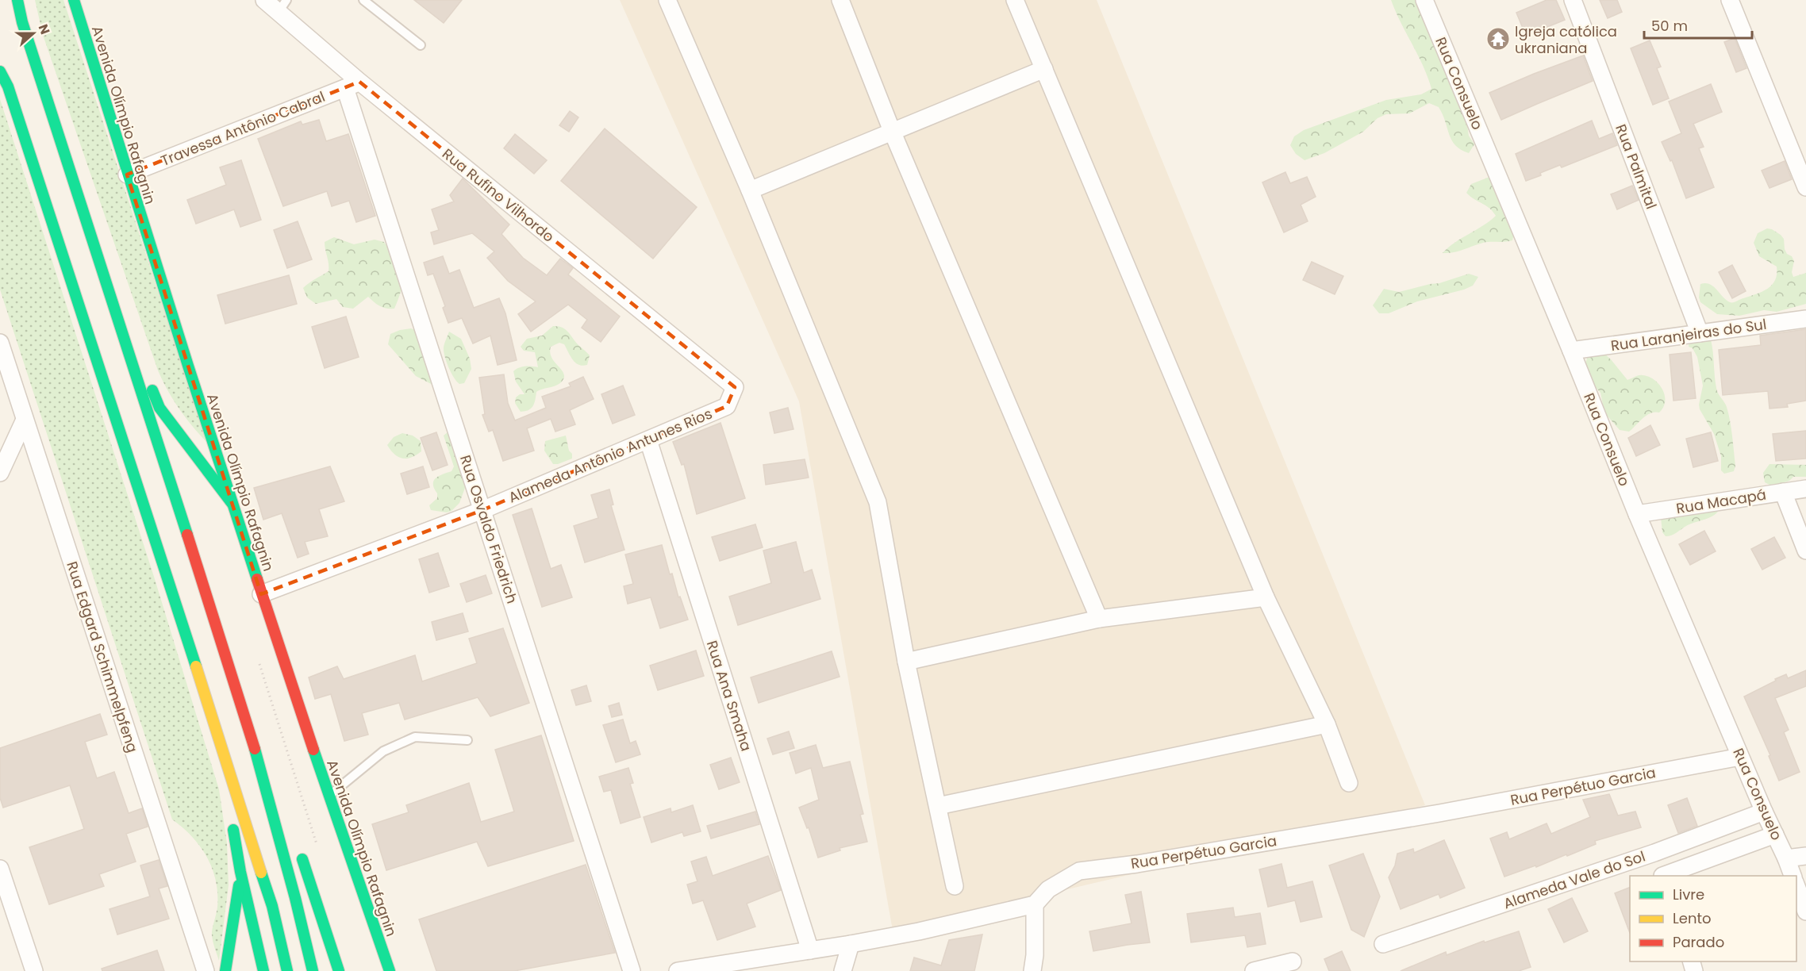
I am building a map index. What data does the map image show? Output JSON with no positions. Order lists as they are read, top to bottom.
{
  "streets": {
    "main road": ["Avenida Olímpio Rafagnin"],
    "street": [
      "Rua Consuelo",
      "Travessa Antônio Cabral",
      "Rua Palmital",
      "Rua Rufino Vilhordo",
      "Rua Laranjeiras do Sul",
      "Alameda Antônio Antunes Rios",
      "Rua Macapá",
      "Rua Osvaldo Friedrich",
      "Rua Edgard Schimmelpfeng",
      "Rua Ana Smaha",
      "Rua Perpétuo Garcia",
      "Alameda Vale do Sol"
    ]
  },
  "crossings": [
    ["Rua Consuelo", "Rua Laranjeiras do Sul"],
    ["Rua Consuelo", "Rua Macapá"],
    ["Rua Consuelo", "Rua Perpétuo Garcia"],
    ["Rua Consuelo", "Alameda Vale do Sol"],
    ["Avenida Olímpio Rafagnin", "Travessa Antônio Cabral"],
    ["Avenida Olímpio Rafagnin", "Alameda Antônio Antunes Rios"],
    ["Travessa Antônio Cabral", "Rua Rufino Vilhordo"],
    ["Travessa Antônio Cabral", "Rua Osvaldo Friedrich"],
    ["Rua Palmital", "Rua Laranjeiras do Sul"],
    ["Rua Rufino Vilhordo", "Alameda Antônio Antunes Rios"],
    ["Rua Rufino Vilhordo", "Rua Osvaldo Friedrich"],
    ["Alameda Antônio Antunes Rios", "Rua Osvaldo Friedrich"],
    ["Alameda Antônio Antunes Rios", "Rua Ana Smaha"]
  ],
  "places": {
    "temple": ["Igreja católica ukraniana"]
  },
  "legend": ["Livre", "Lento", "Parado"],
  "scale_bar": "50 m",
  "north": "right"
}
